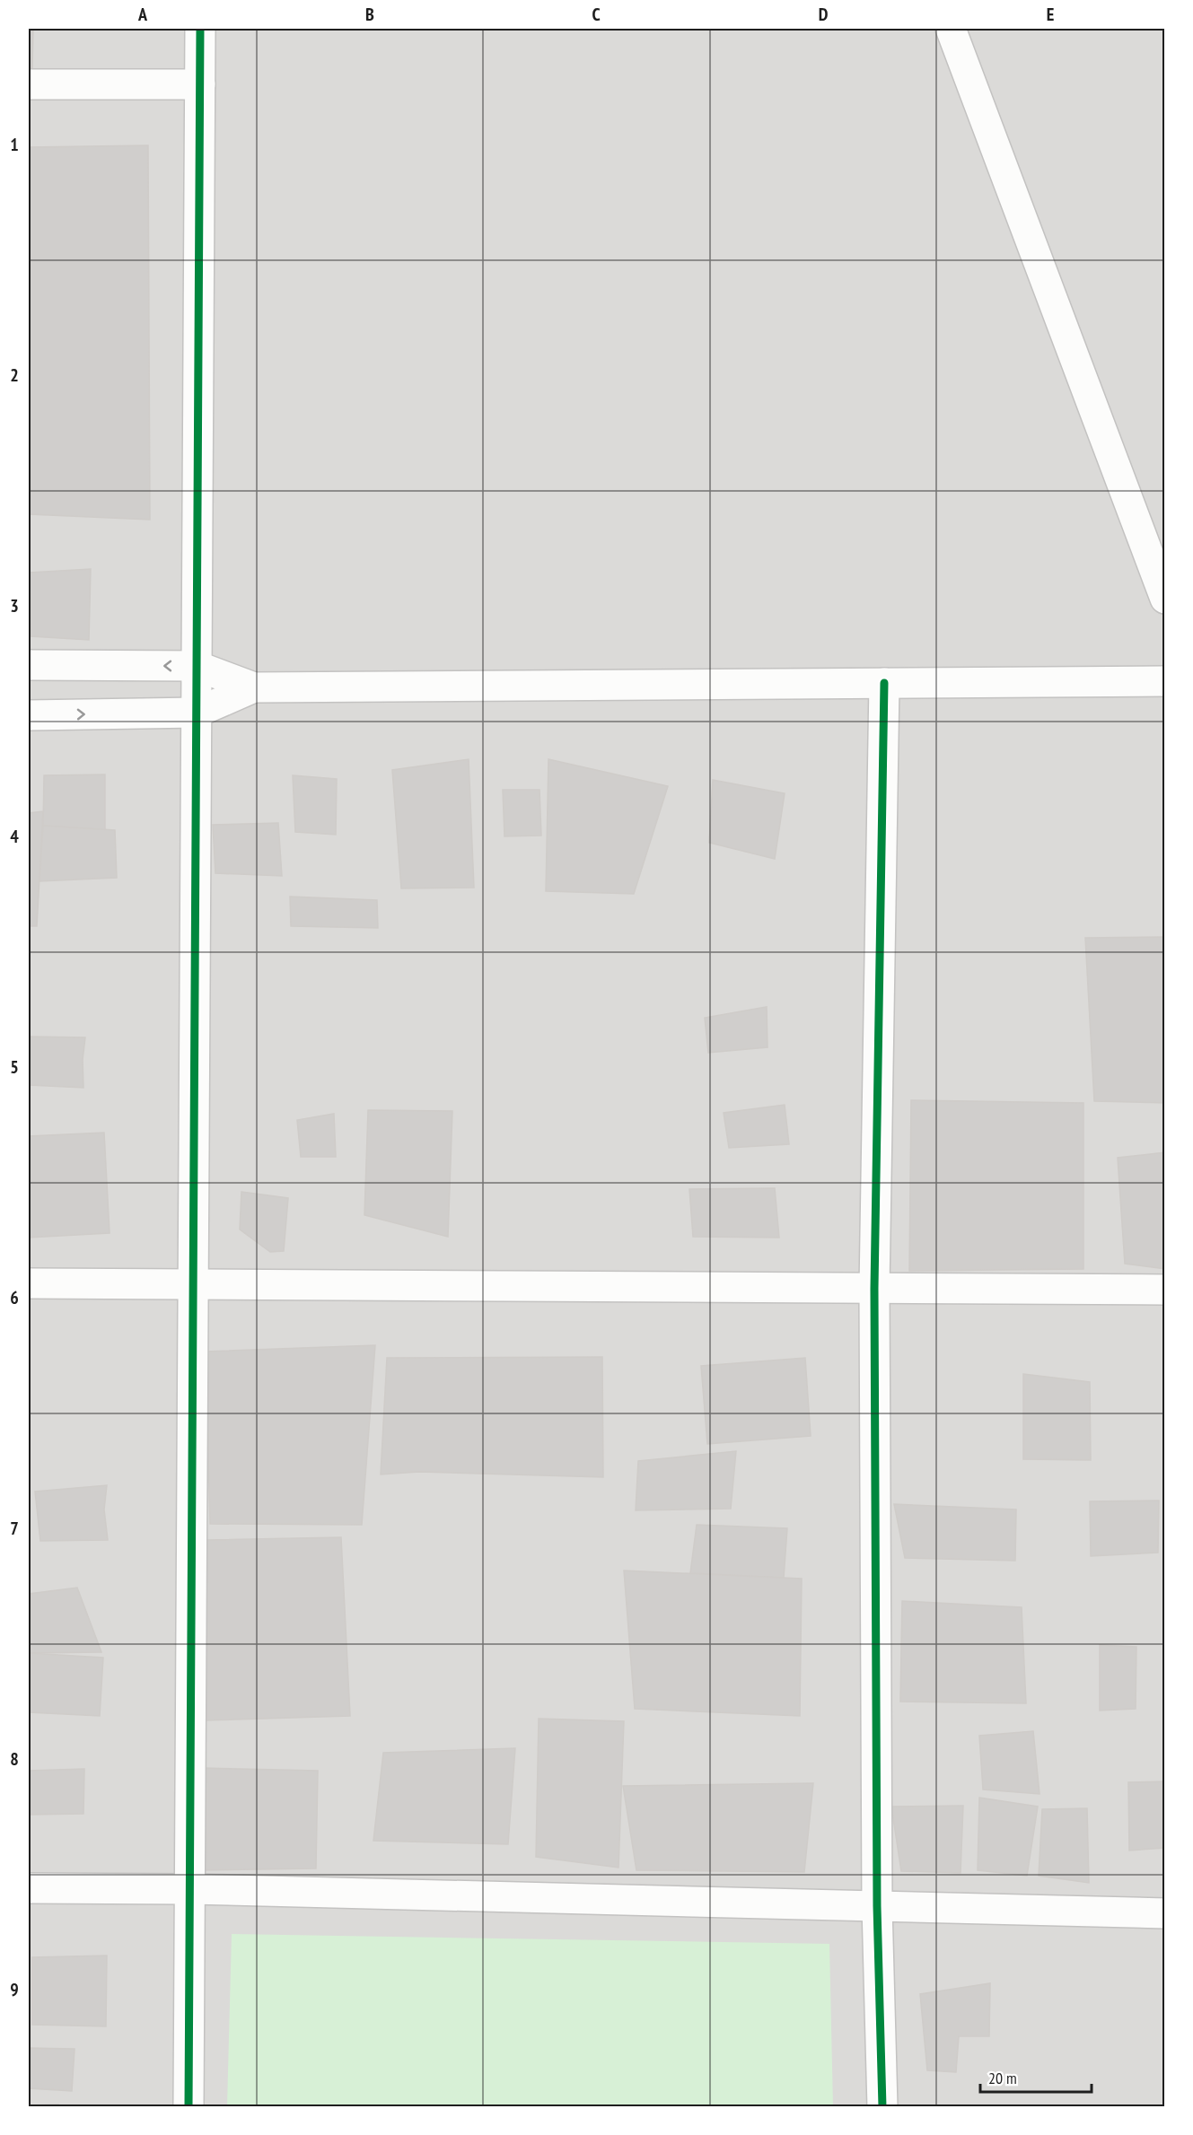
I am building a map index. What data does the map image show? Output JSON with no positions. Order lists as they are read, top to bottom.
{
  "scale_bar": "20 m",
  "grid": {
    "columns": [
      "A",
      "B",
      "C",
      "D",
      "E"
    ],
    "rows": [
      "1",
      "2",
      "3",
      "4",
      "5",
      "6",
      "7",
      "8",
      "9"
    ]
  }
}
